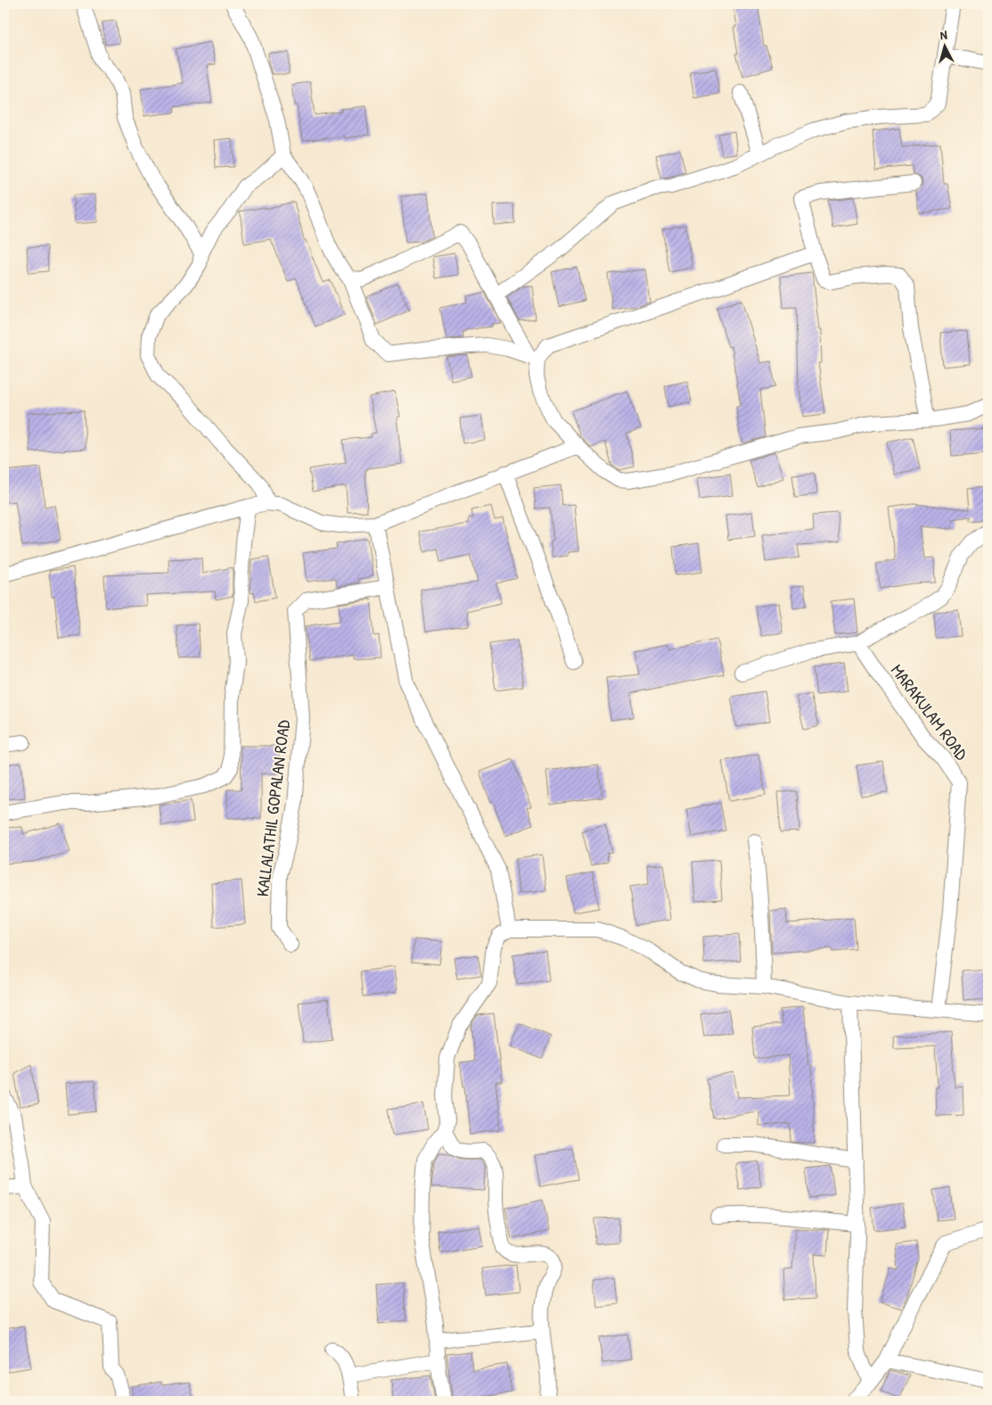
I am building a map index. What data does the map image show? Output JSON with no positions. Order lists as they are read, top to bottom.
{
  "streets": {
    "street": ["MARAKULAM ROAD", "KALLALATHIL GOPALAN ROAD"]
  },
  "north": "top"
}
